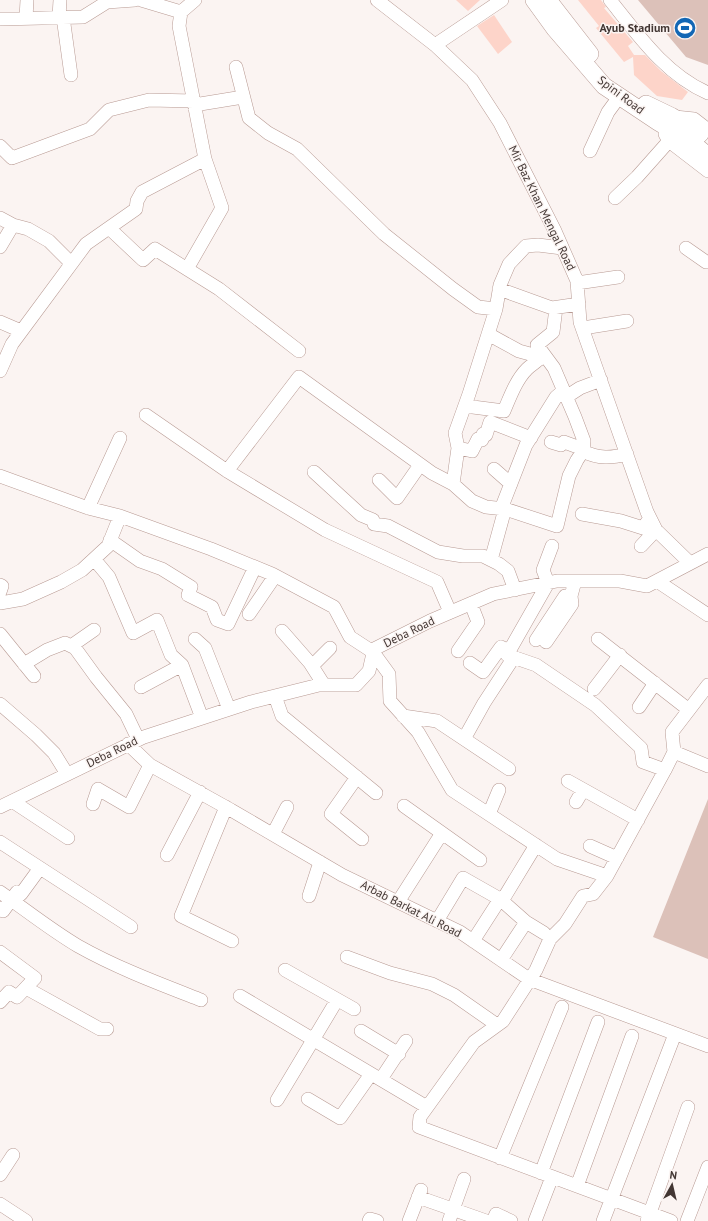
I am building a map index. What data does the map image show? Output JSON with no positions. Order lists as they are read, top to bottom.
{
  "streets": {
    "main road": ["Spini Road"],
    "street": ["Mir Baz Khan Mengal Road", "Deba Road", "Arbab Barkat Ali Road"]
  },
  "crossings": [
    ["Mir Baz Khan Mengal Road", "Deba Road"],
    ["Deba Road", "Arbab Barkat Ali Road"]
  ],
  "places": {
    "sports": ["Ayub Stadium"]
  },
  "north": "top"
}
